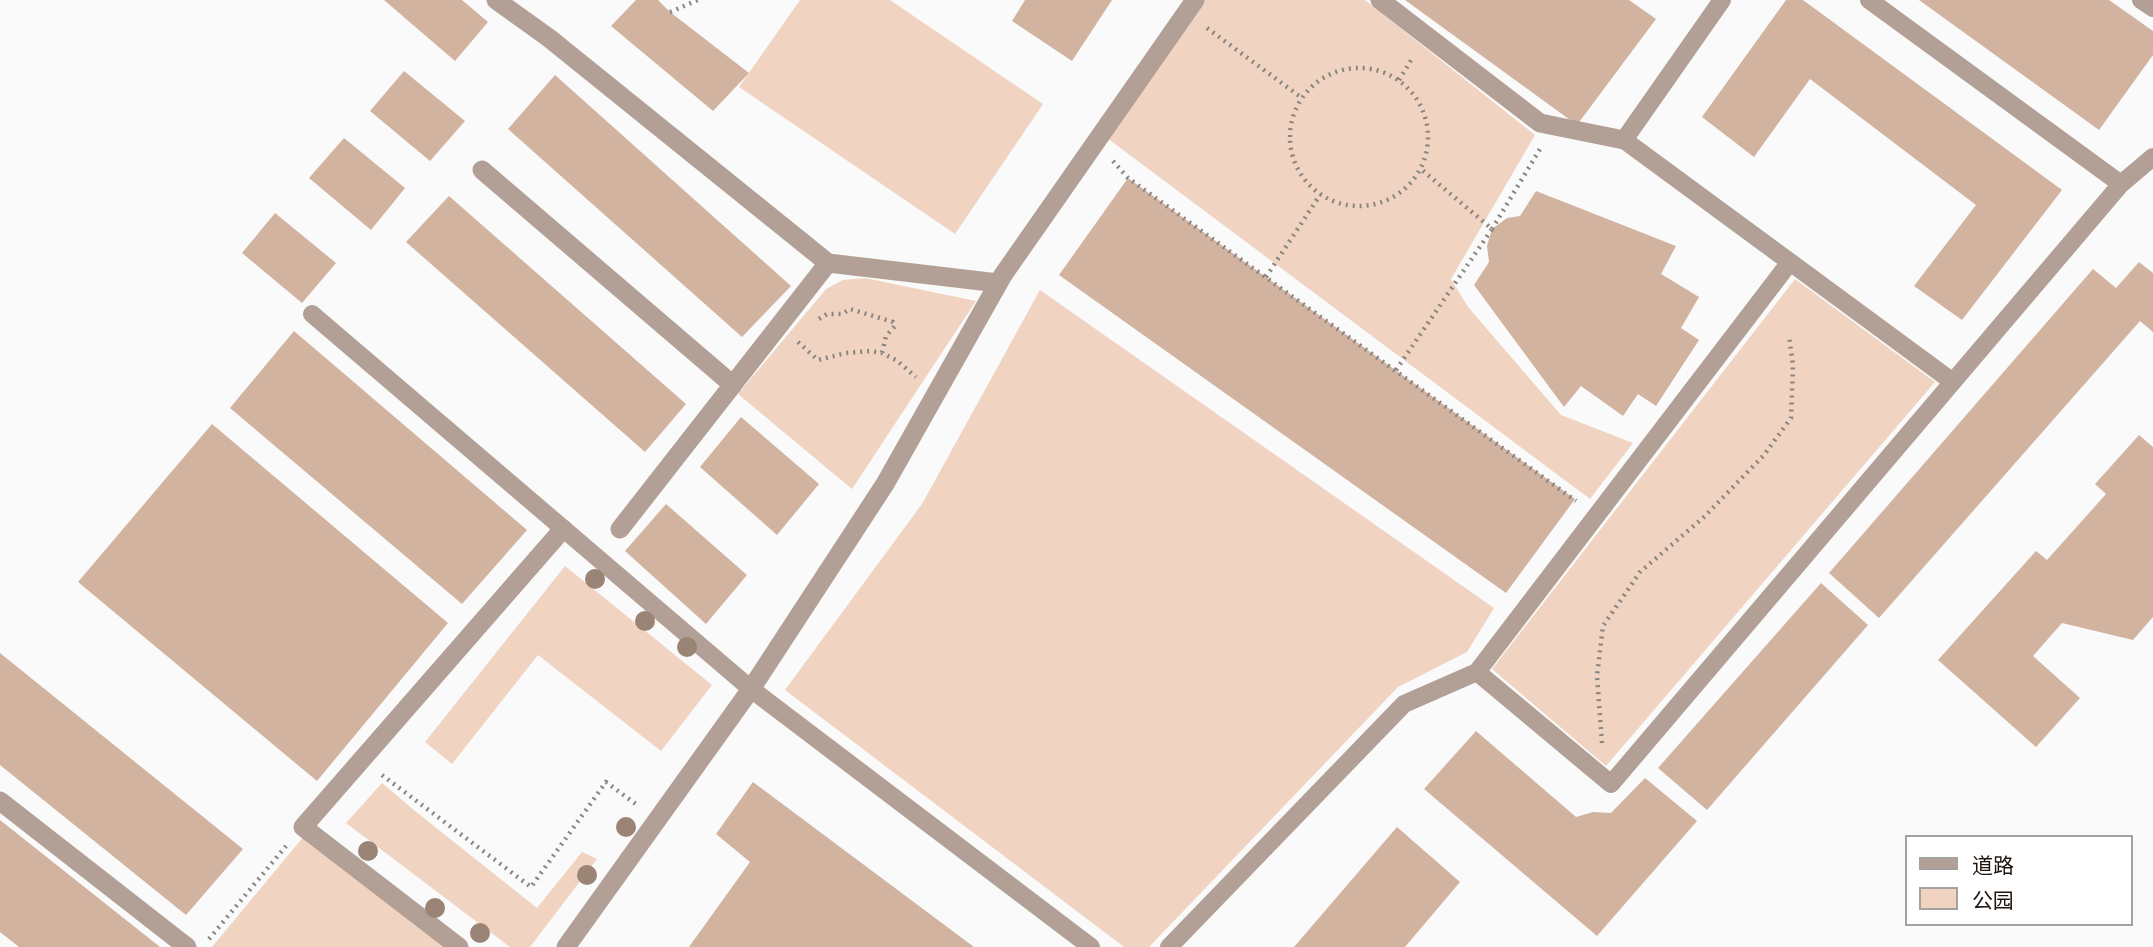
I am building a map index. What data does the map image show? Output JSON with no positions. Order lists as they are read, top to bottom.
{
  "legend": ["道路", "公园"]
}
